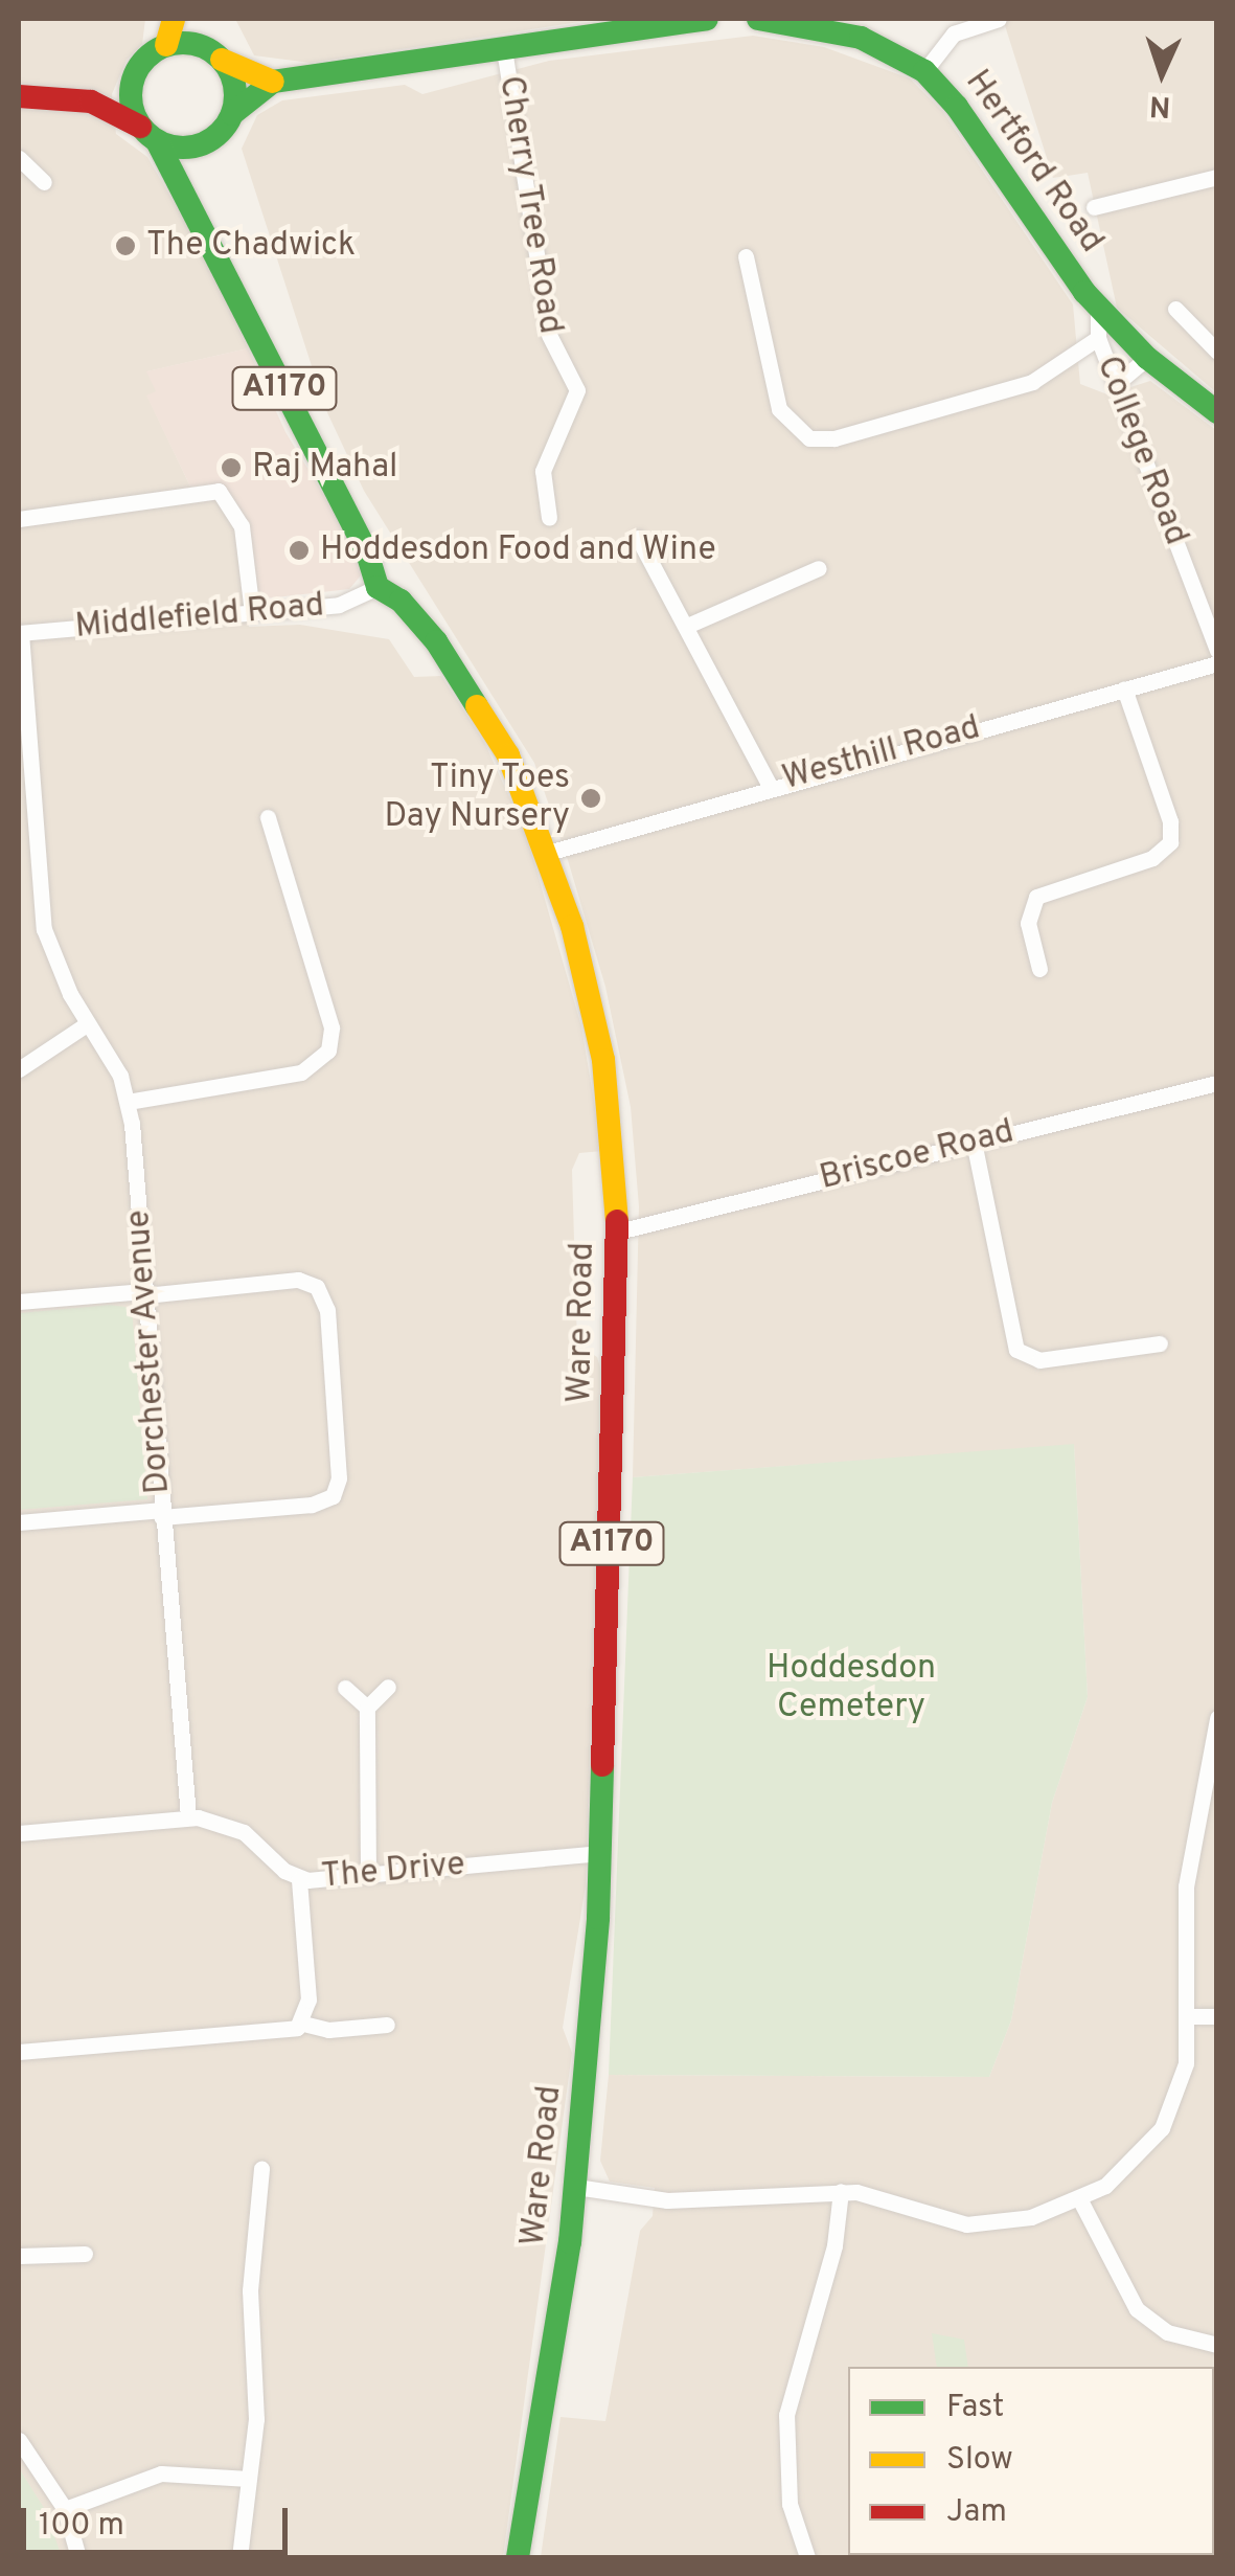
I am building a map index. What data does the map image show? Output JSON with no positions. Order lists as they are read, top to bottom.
{
  "streets": {
    "main road": ["Hertford Road", "A1170", "Ware Road"],
    "street": [
      "Cherry Tree Road",
      "College Road",
      "Middlefield Road",
      "Westhill Road",
      "Briscoe Road",
      "Dorchester Avenue",
      "The Drive"
    ]
  },
  "crossings": [
    ["Hertford Road", "College Road"],
    ["A1170", "Middlefield Road"],
    ["A1170", "Ware Road"],
    ["Middlefield Road", "Ware Road"],
    ["Middlefield Road", "Dorchester Avenue"],
    ["Westhill Road", "Ware Road"],
    ["Briscoe Road", "Ware Road"],
    ["Ware Road", "The Drive"],
    ["Dorchester Avenue", "The Drive"]
  ],
  "parks": ["Hoddesdon Cemetery"],
  "places": [
    "The Chadwick",
    "Raj Mahal",
    "Hoddesdon Food and Wine",
    "Tiny Toes Day Nursery"
  ],
  "legend": ["Fast", "Slow", "Jam"],
  "scale_bar": "100 m",
  "north": "bottom"
}
